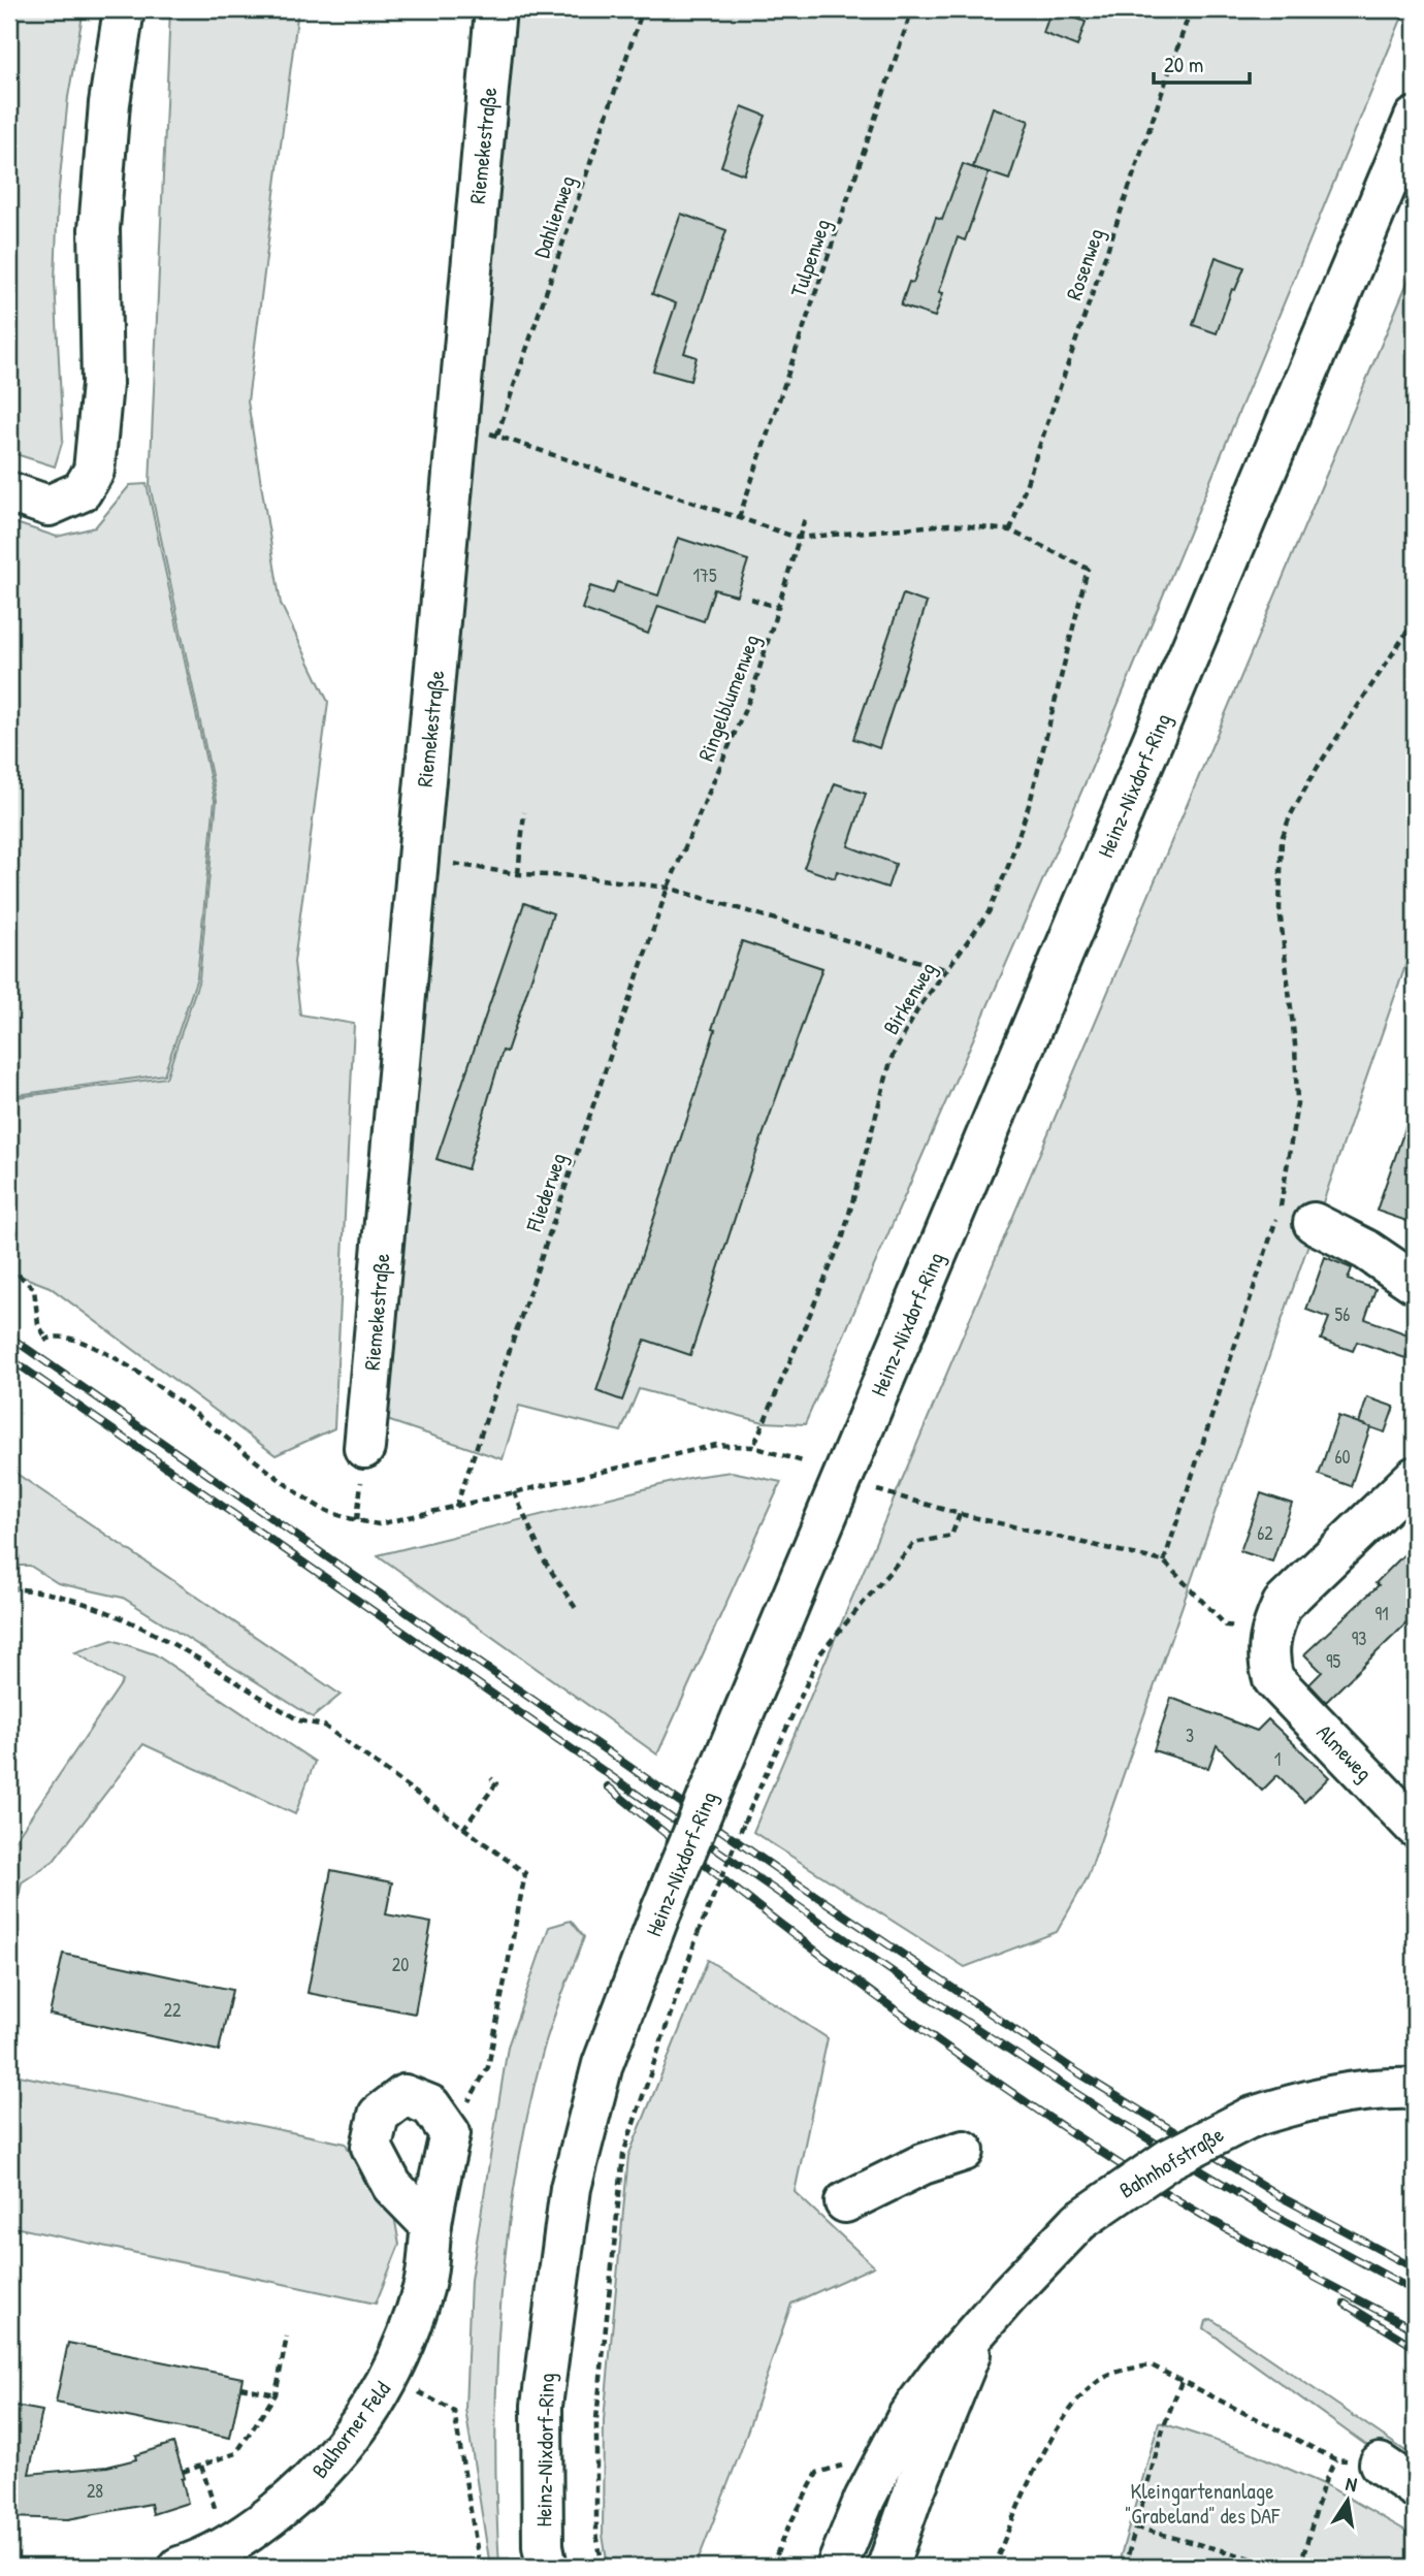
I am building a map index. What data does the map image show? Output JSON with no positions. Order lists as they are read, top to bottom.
{
  "streets": {
    "main road": [
      "Riemekestraße",
      "Heinz-Nixdorf-Ring",
      "Almeweg",
      "Bahnhofstraße",
      "Balhorner Feld"
    ],
    "path": [
      "Dahlienweg",
      "Tulpenweg",
      "Rosenweg",
      "Ringelblumenweg",
      "Birkenweg",
      "Fliederweg"
    ]
  },
  "crossings": [
    ["Rosenweg", "Birkenweg"],
    ["Ringelblumenweg", "Fliederweg"]
  ],
  "parks": ["Kleingartenanlage \"Grabeland\" des DAF"],
  "house_numbers": [
    "175",
    "56",
    "60",
    "62",
    "91",
    "93",
    "95",
    "3",
    "1",
    "20",
    "22",
    "28"
  ],
  "scale_bar": "20 m",
  "north": "top"
}
